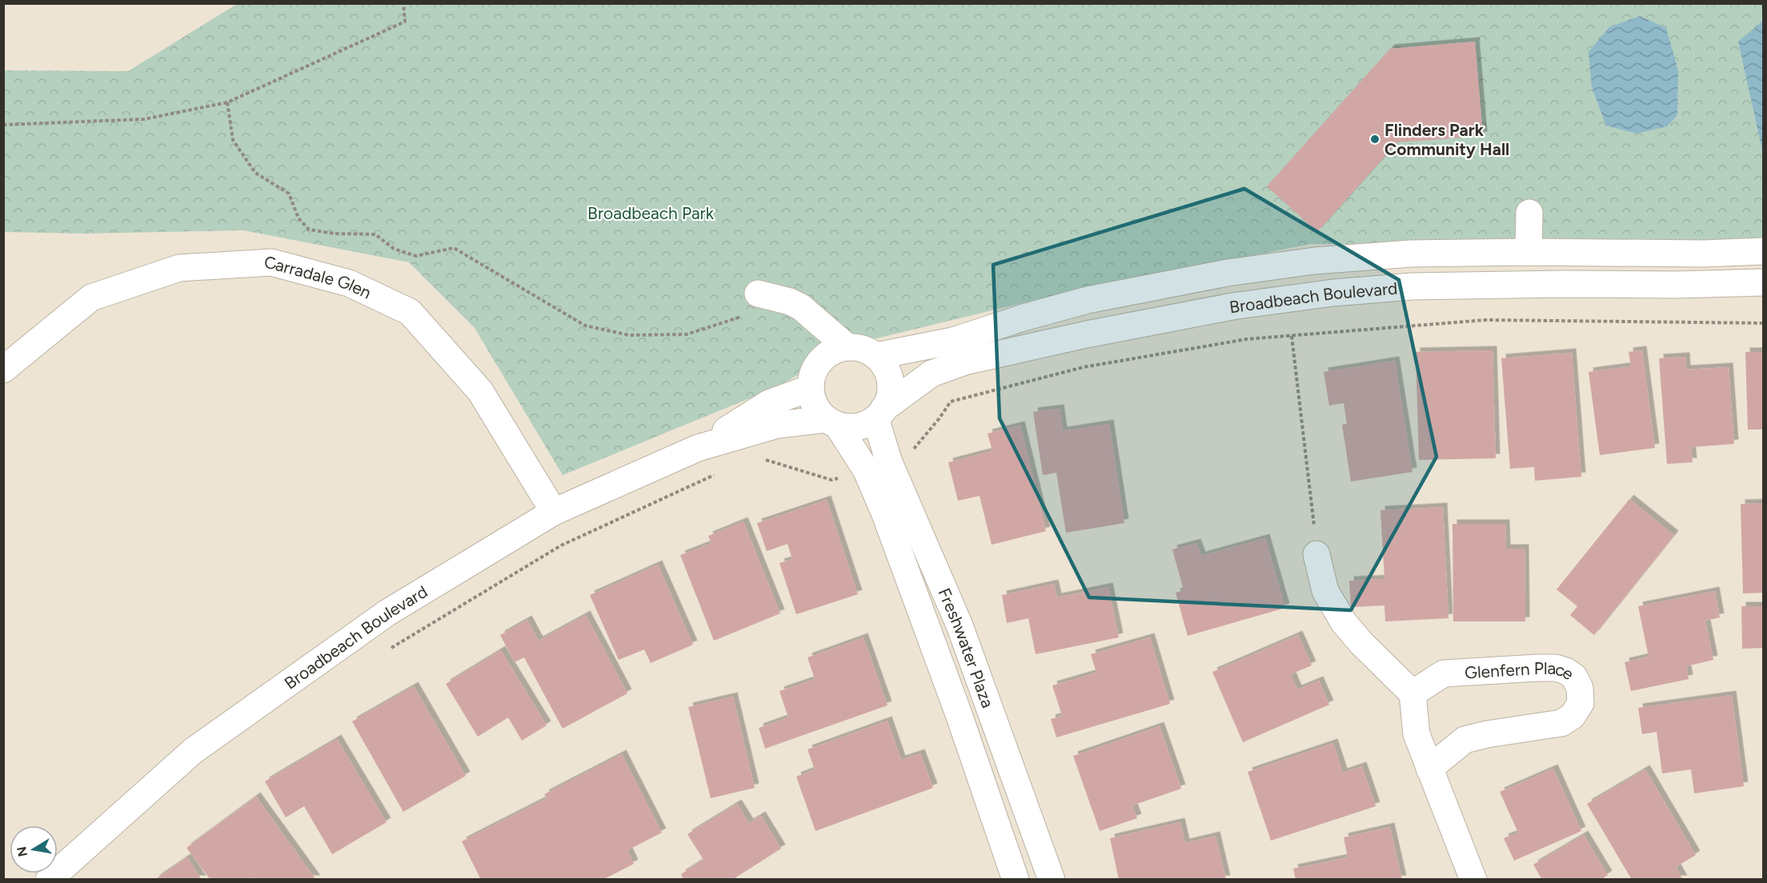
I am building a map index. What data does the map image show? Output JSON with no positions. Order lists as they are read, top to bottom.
{
  "streets": {
    "street": [
      "Carradale Glen",
      "Broadbeach Boulevard",
      "Freshwater Plaza",
      "Glenfern Place"
    ]
  },
  "crossings": [
    ["Carradale Glen", "Broadbeach Boulevard"],
    ["Broadbeach Boulevard", "Freshwater Plaza"]
  ],
  "parks": ["Broadbeach Park"],
  "places": ["Flinders Park Community Hall"],
  "north": "left"
}
